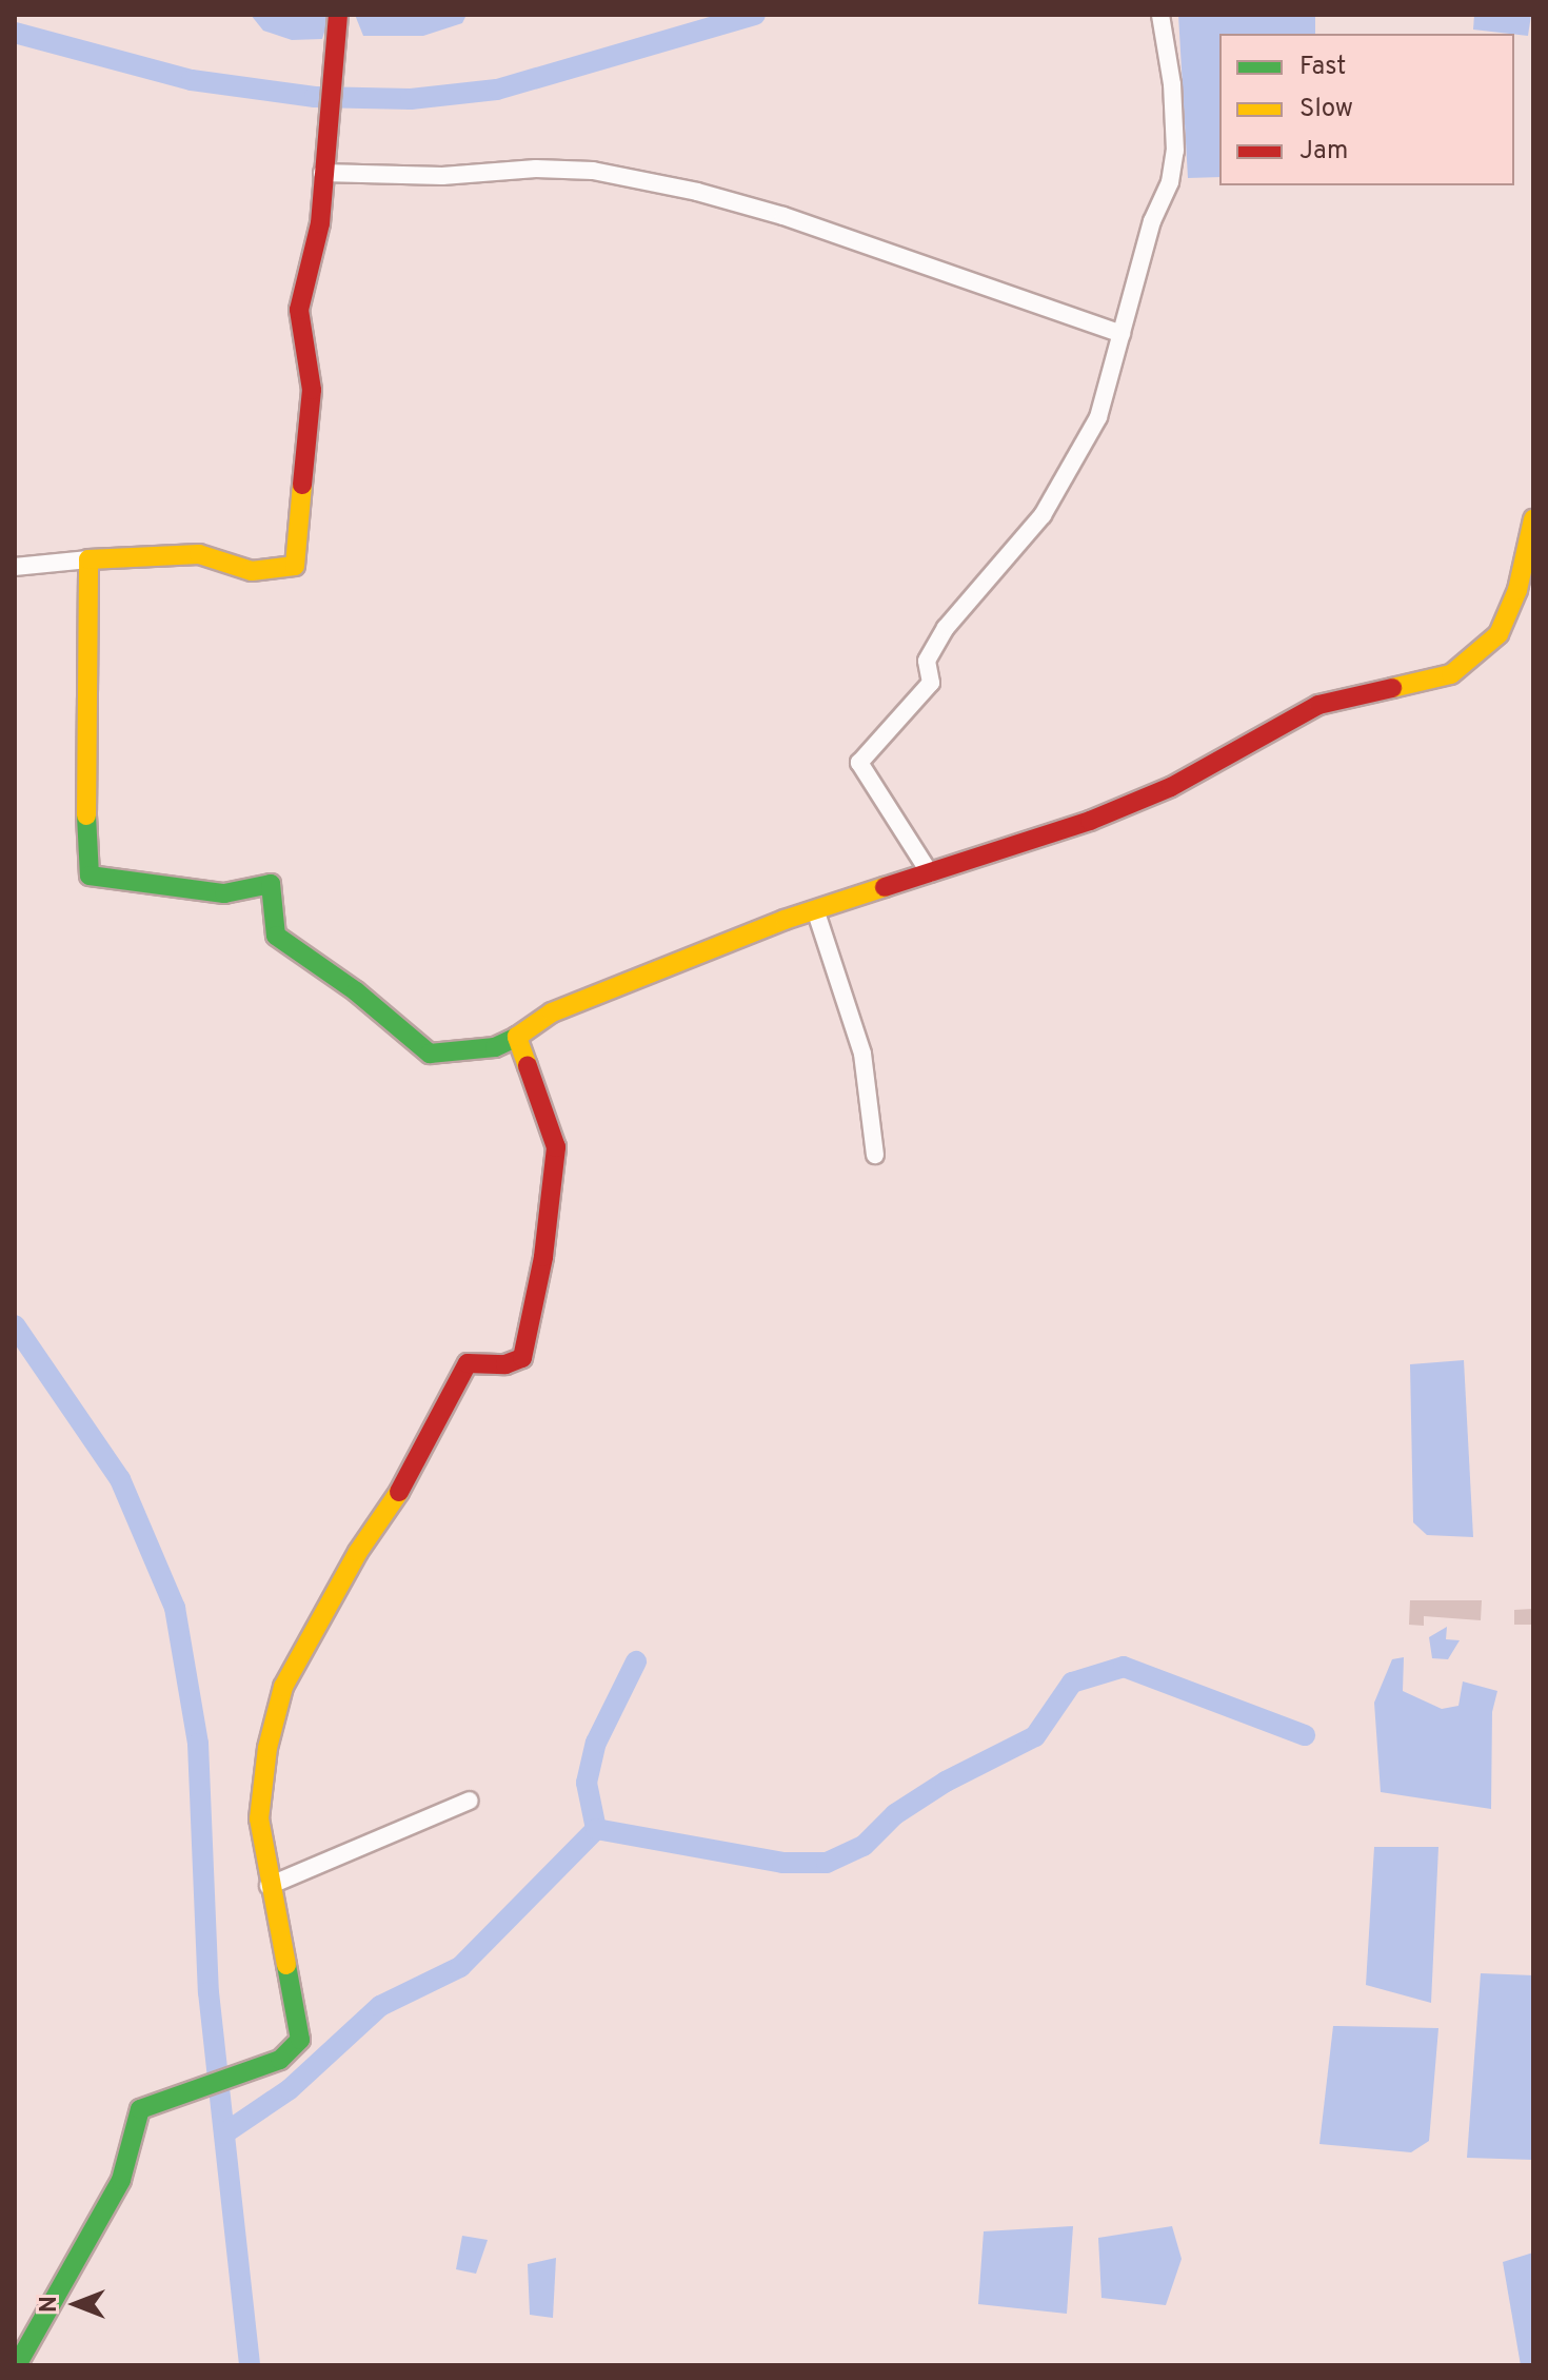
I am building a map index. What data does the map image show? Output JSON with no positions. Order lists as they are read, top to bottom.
{
  "legend": ["Fast", "Slow", "Jam"],
  "north": "left"
}
